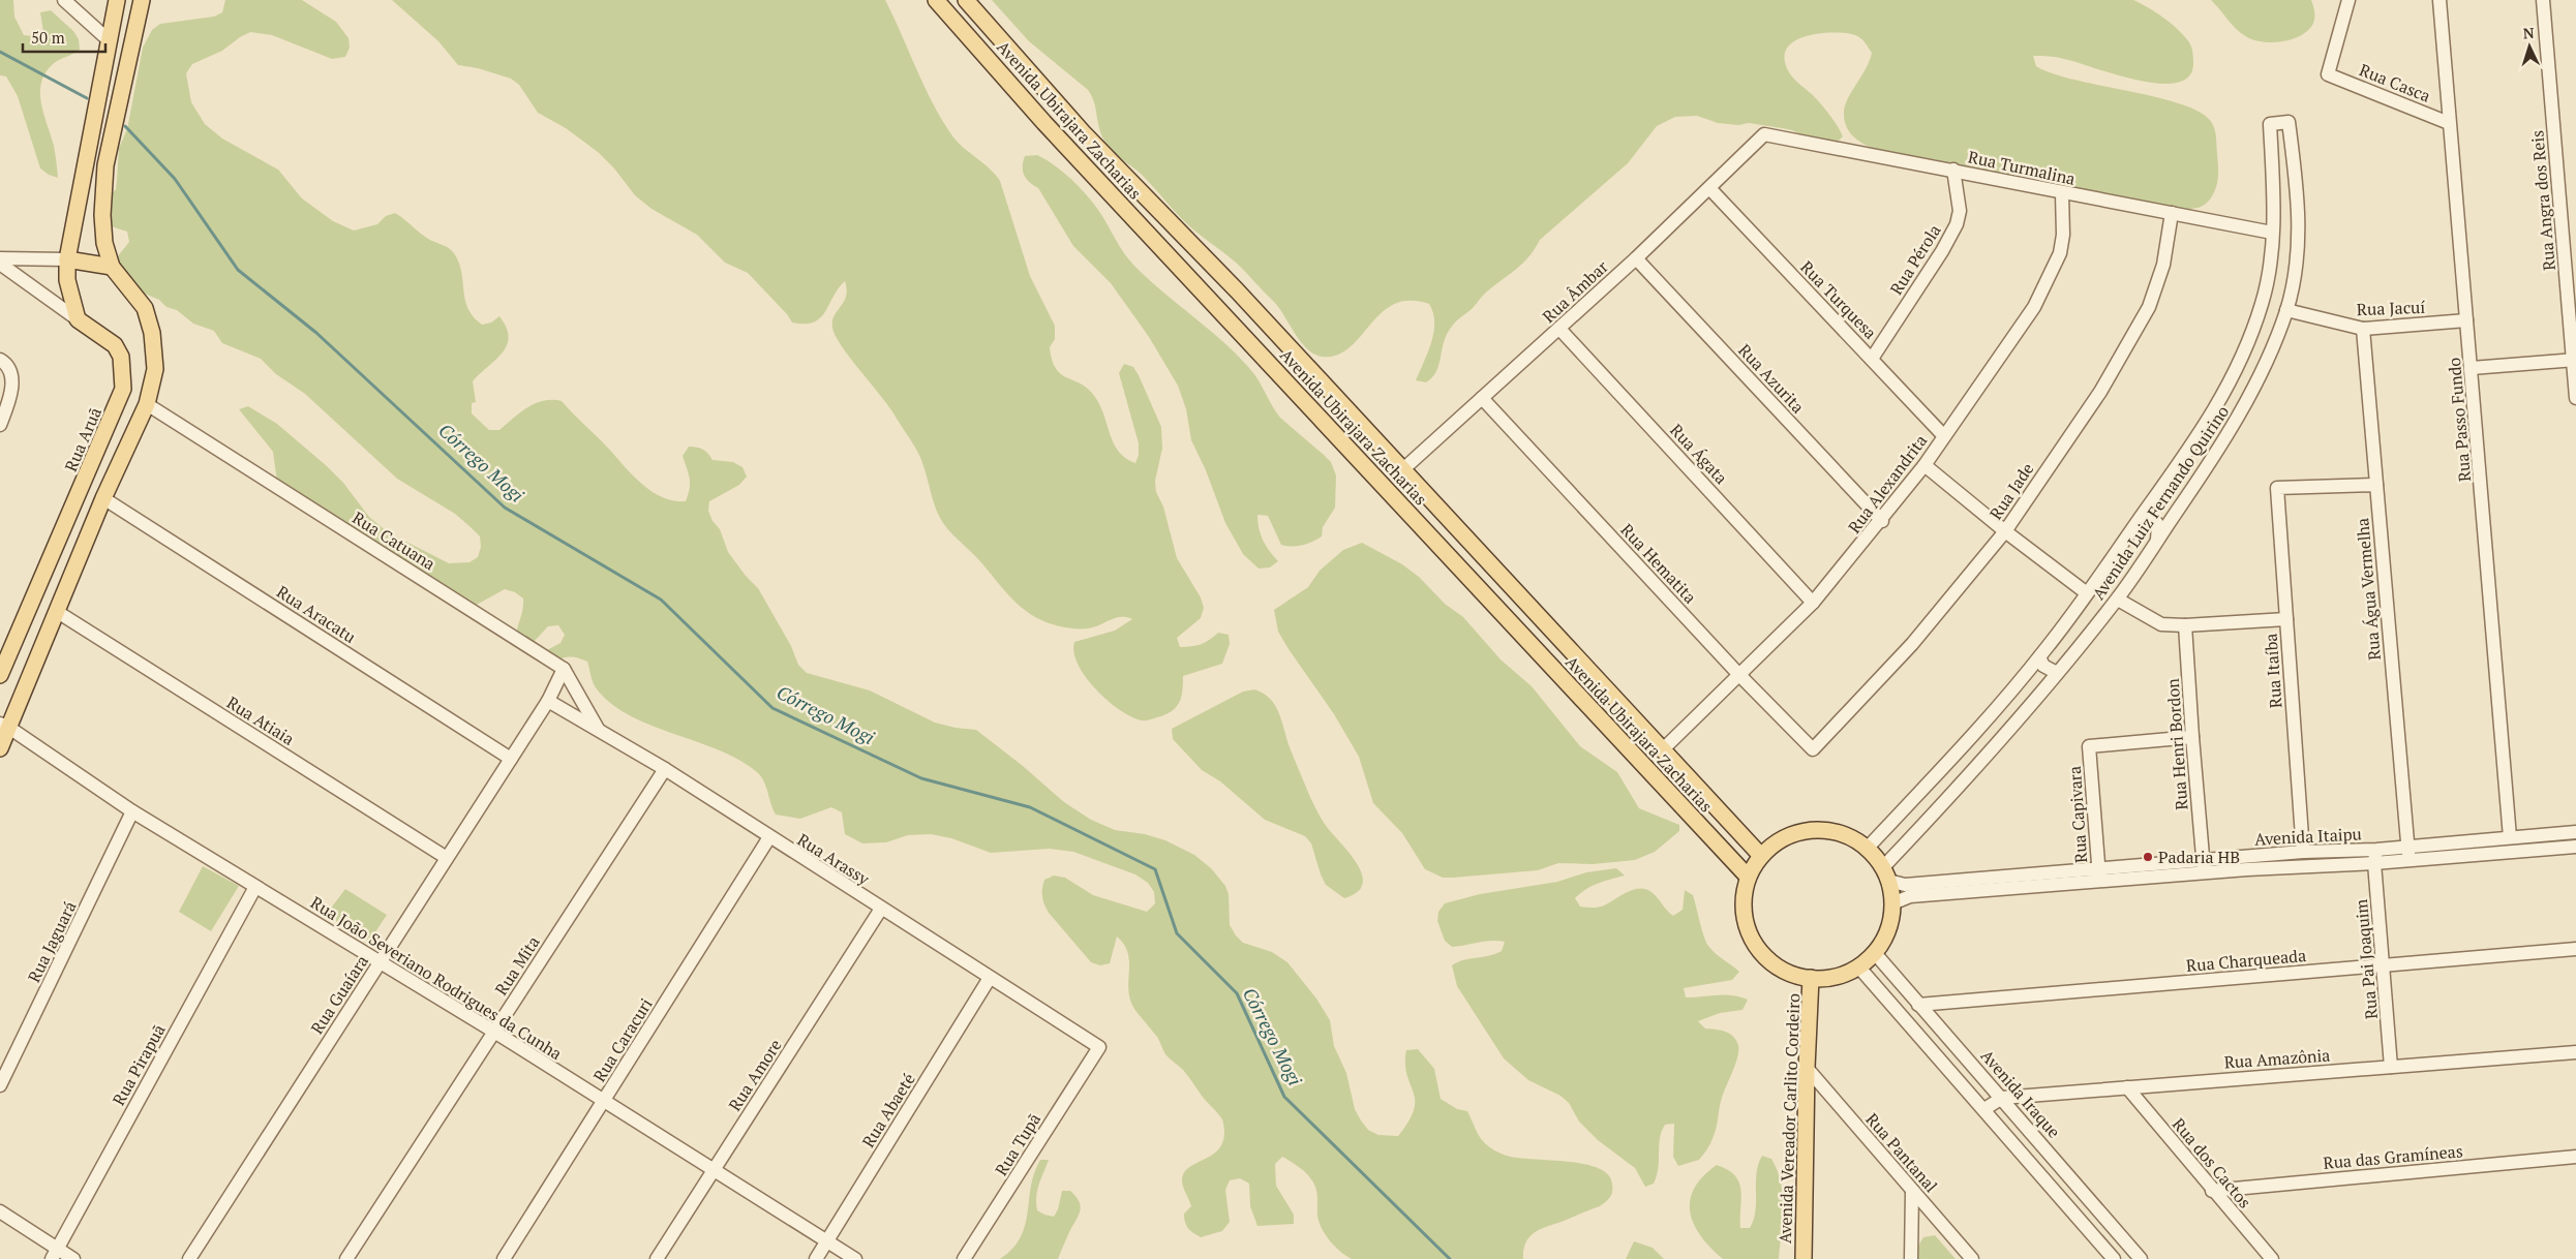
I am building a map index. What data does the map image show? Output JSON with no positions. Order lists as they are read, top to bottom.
{
  "streets": {
    "main road": ["Avenida Ubirajara Zacharias", "Rua Aruã", "Avenida Vereador Carlito Cordeiro"],
    "street": [
      "Rua Casca",
      "Rua Turmalina",
      "Rua Angra dos Reis",
      "Rua Pérola",
      "Rua Âmbar",
      "Rua Turquesa",
      "Rua Jacuí",
      "Rua Azurita",
      "Rua Passo Fundo",
      "Rua Ágata",
      "Rua Alexandrita",
      "Rua Jade",
      "Avenida Luiz Fernando Quirino",
      "Rua Catuana",
      "Rua Hematita",
      "Rua Água Vermelha",
      "Rua Aracatu",
      "Rua Itaíba",
      "Rua Atiaia",
      "Rua Henri Bordon",
      "Rua Capivara",
      "Avenida Itaipu",
      "Rua Arassy",
      "Rua Jaguará",
      "Rua Pai Joaquim",
      "Rua Charqueada",
      "Rua Mita",
      "Rua João Severiano Rodrigues da Cunha",
      "Rua Guaíara",
      "Rua Caracuri",
      "Rua Amazônia",
      "Rua Pirapuã",
      "Rua Amore",
      "Avenida Iraque",
      "Rua Abaeté",
      "Rua Tupã",
      "Rua Pantanal",
      "Rua das Gramíneas",
      "Rua dos Cactos"
    ]
  },
  "crossings": [
    ["Rua Casca", "Rua Passo Fundo"],
    ["Avenida Ubirajara Zacharias", "Rua Âmbar"],
    ["Avenida Ubirajara Zacharias", "Rua Alexandrita"],
    ["Avenida Ubirajara Zacharias", "Avenida Luiz Fernando Quirino"],
    ["Avenida Ubirajara Zacharias", "Avenida Itaipu"],
    ["Avenida Ubirajara Zacharias", "Avenida Iraque"],
    ["Avenida Ubirajara Zacharias", "Avenida Vereador Carlito Cordeiro"],
    ["Rua Turmalina", "Rua Pérola"],
    ["Rua Turmalina", "Rua Âmbar"],
    ["Rua Turmalina", "Rua Alexandrita"],
    ["Rua Turmalina", "Rua Jade"],
    ["Rua Turmalina", "Avenida Luiz Fernando Quirino"],
    ["Rua Pérola", "Rua Turquesa"],
    ["Rua Âmbar", "Rua Turquesa"],
    ["Rua Âmbar", "Rua Azurita"],
    ["Rua Âmbar", "Rua Ágata"],
    ["Rua Âmbar", "Rua Hematita"],
    ["Rua Turquesa", "Rua Alexandrita"],
    ["Rua Jacuí", "Rua Passo Fundo"],
    ["Rua Jacuí", "Avenida Luiz Fernando Quirino"],
    ["Rua Jacuí", "Rua Água Vermelha"],
    ["Rua Azurita", "Rua Alexandrita"],
    ["Rua Passo Fundo", "Avenida Itaipu"],
    ["Rua Ágata", "Rua Alexandrita"],
    ["Rua Alexandrita", "Rua Hematita"],
    ["Rua Jade", "Rua Hematita"],
    ["Avenida Luiz Fernando Quirino", "Avenida Itaipu"],
    ["Avenida Luiz Fernando Quirino", "Avenida Iraque"],
    ["Avenida Luiz Fernando Quirino", "Avenida Vereador Carlito Cordeiro"],
    ["Rua Catuana", "Rua Arassy"],
    ["Rua Catuana", "Rua Guaíara"],
    ["Rua Água Vermelha", "Rua Itaíba"],
    ["Rua Água Vermelha", "Avenida Itaipu"],
    ["Rua Aracatu", "Rua Guaíara"],
    ["Rua Itaíba", "Avenida Itaipu"],
    ["Rua Atiaia", "Rua Guaíara"],
    ["Rua Henri Bordon", "Rua Capivara"],
    ["Rua Henri Bordon", "Avenida Itaipu"],
    ["Rua Capivara", "Avenida Itaipu"],
    ["Avenida Itaipu", "Rua Pai Joaquim"],
    ["Avenida Itaipu", "Avenida Iraque"],
    ["Avenida Itaipu", "Avenida Vereador Carlito Cordeiro"],
    ["Rua Arassy", "Rua Mita"],
    ["Rua Arassy", "Rua Guaíara"],
    ["Rua Arassy", "Rua Caracuri"],
    ["Rua Arassy", "Rua Amore"],
    ["Rua Arassy", "Rua Abaeté"],
    ["Rua Arassy", "Rua Tupã"],
    ["Rua Jaguará", "Rua João Severiano Rodrigues da Cunha"],
    ["Rua Pai Joaquim", "Rua Charqueada"],
    ["Rua Pai Joaquim", "Rua Amazônia"],
    ["Rua Charqueada", "Avenida Iraque"],
    ["Rua Mita", "Rua João Severiano Rodrigues da Cunha"],
    ["Rua João Severiano Rodrigues da Cunha", "Rua Guaíara"],
    ["Rua João Severiano Rodrigues da Cunha", "Rua Caracuri"],
    ["Rua João Severiano Rodrigues da Cunha", "Rua Pirapuã"],
    ["Rua João Severiano Rodrigues da Cunha", "Rua Amore"],
    ["Rua João Severiano Rodrigues da Cunha", "Rua Abaeté"],
    ["Rua Amazônia", "Avenida Iraque"],
    ["Rua Amazônia", "Rua dos Cactos"],
    ["Avenida Iraque", "Avenida Vereador Carlito Cordeiro"],
    ["Avenida Vereador Carlito Cordeiro", "Rua Pantanal"],
    ["Rua das Gramíneas", "Rua dos Cactos"]
  ],
  "water": ["Córrego Mogi"],
  "places": ["Padaria HB"],
  "scale_bar": "50 m",
  "north": "top"
}
